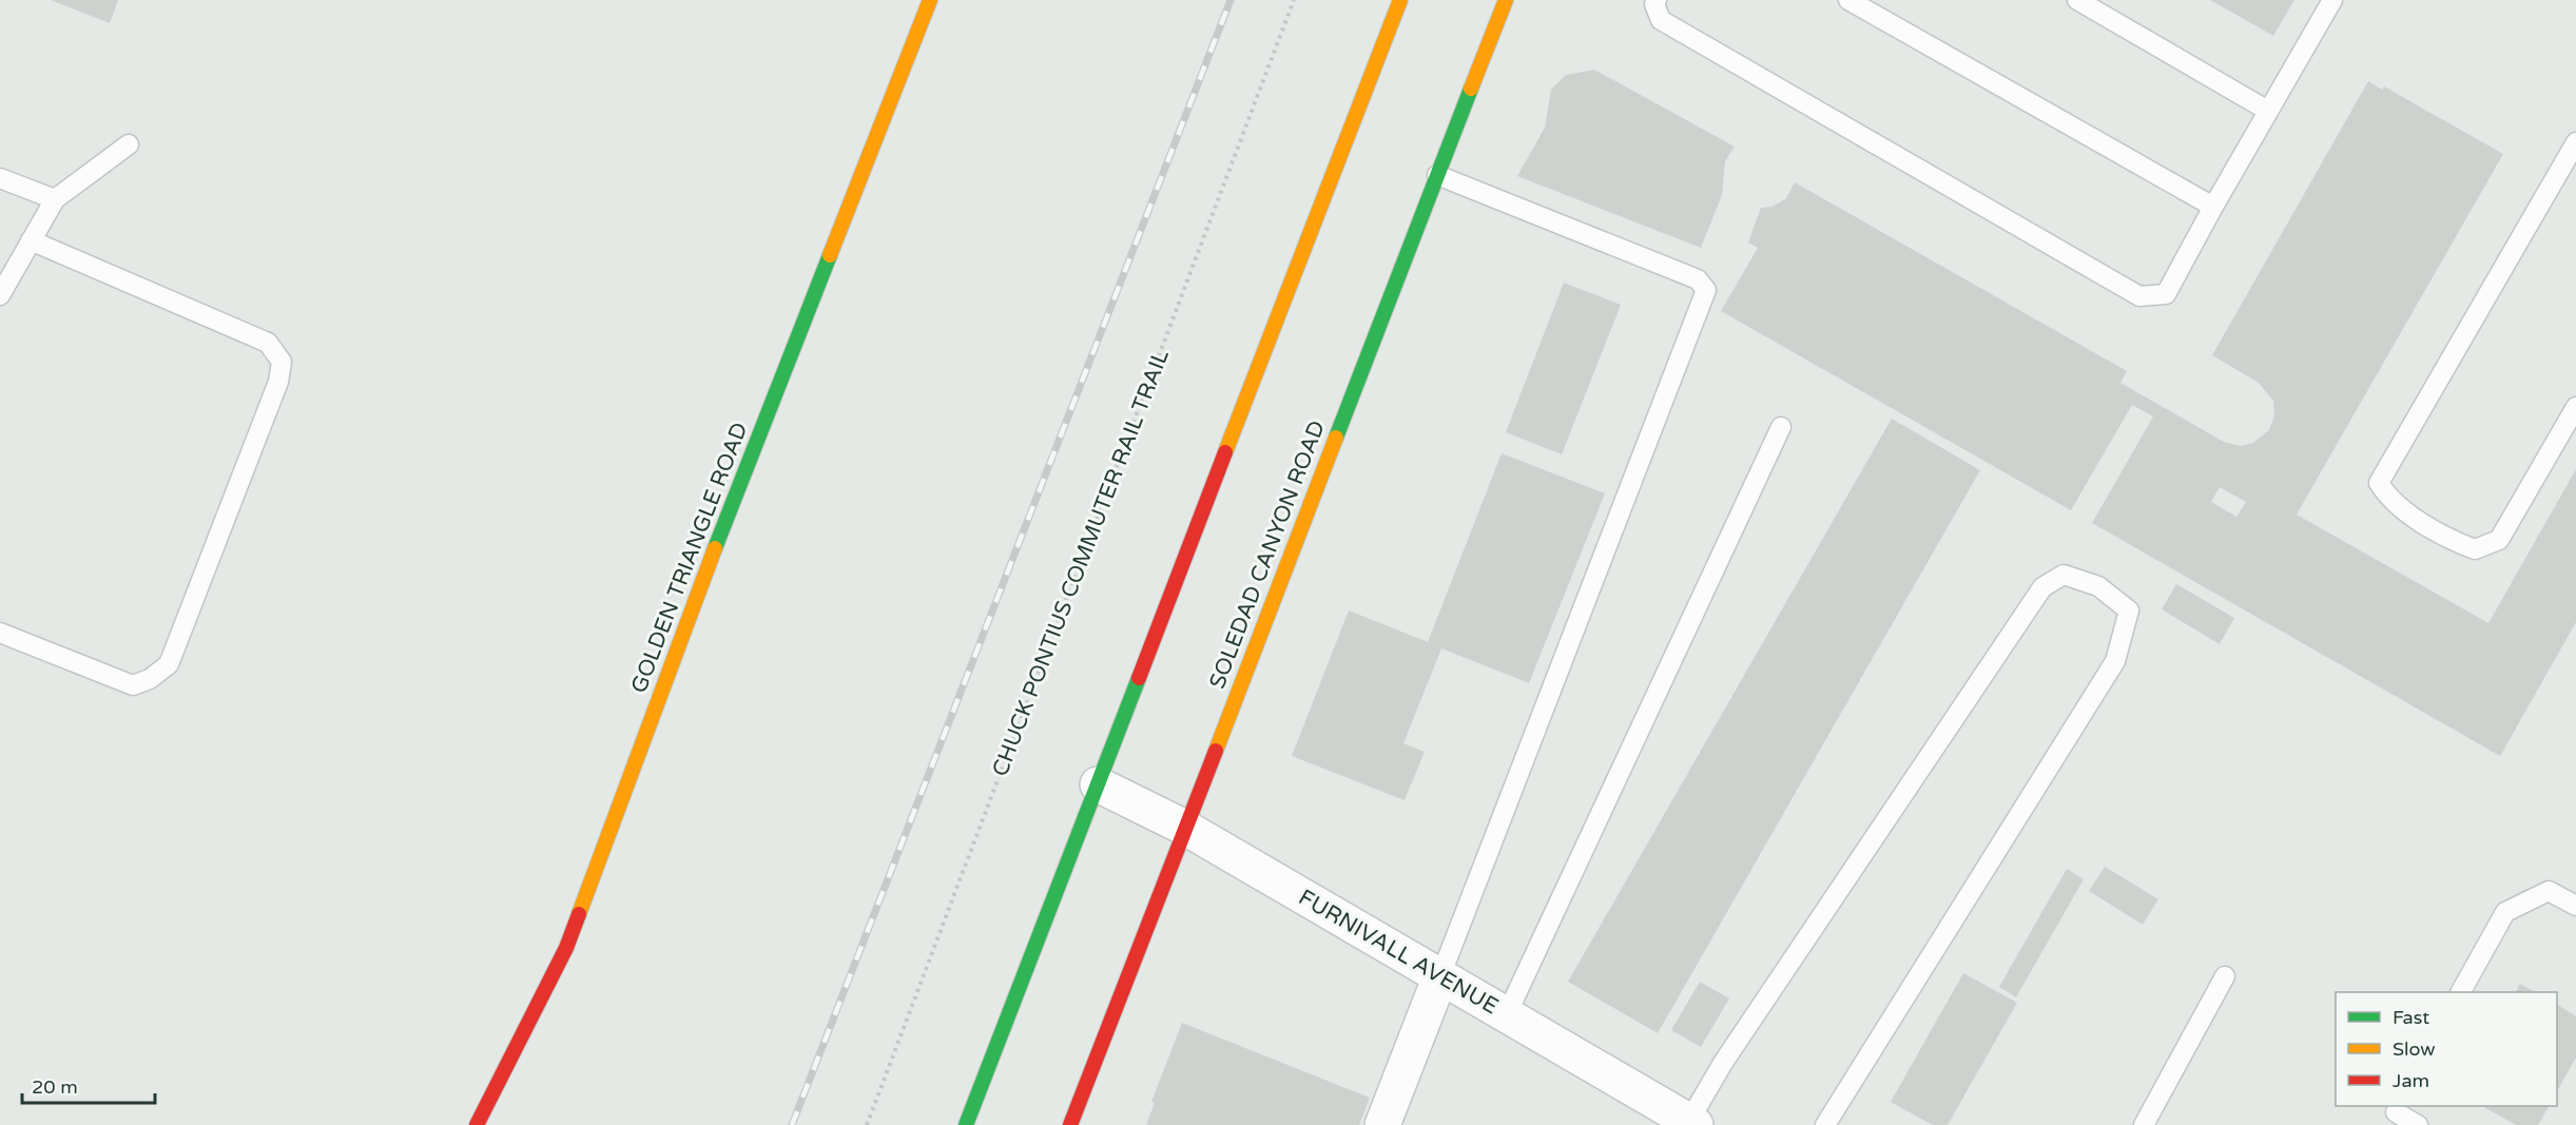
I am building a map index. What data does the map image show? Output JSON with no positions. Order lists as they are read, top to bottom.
{
  "streets": {
    "main road": ["SOLEDAD CANYON ROAD", "GOLDEN TRIANGLE ROAD"],
    "street": ["FURNIVALL AVENUE"],
    "path": ["CHUCK PONTIUS COMMUTER RAIL TRAIL"]
  },
  "crossings": [
    ["SOLEDAD CANYON ROAD", "FURNIVALL AVENUE"]
  ],
  "legend": ["Fast", "Slow", "Jam"],
  "scale_bar": "20 m"
}
